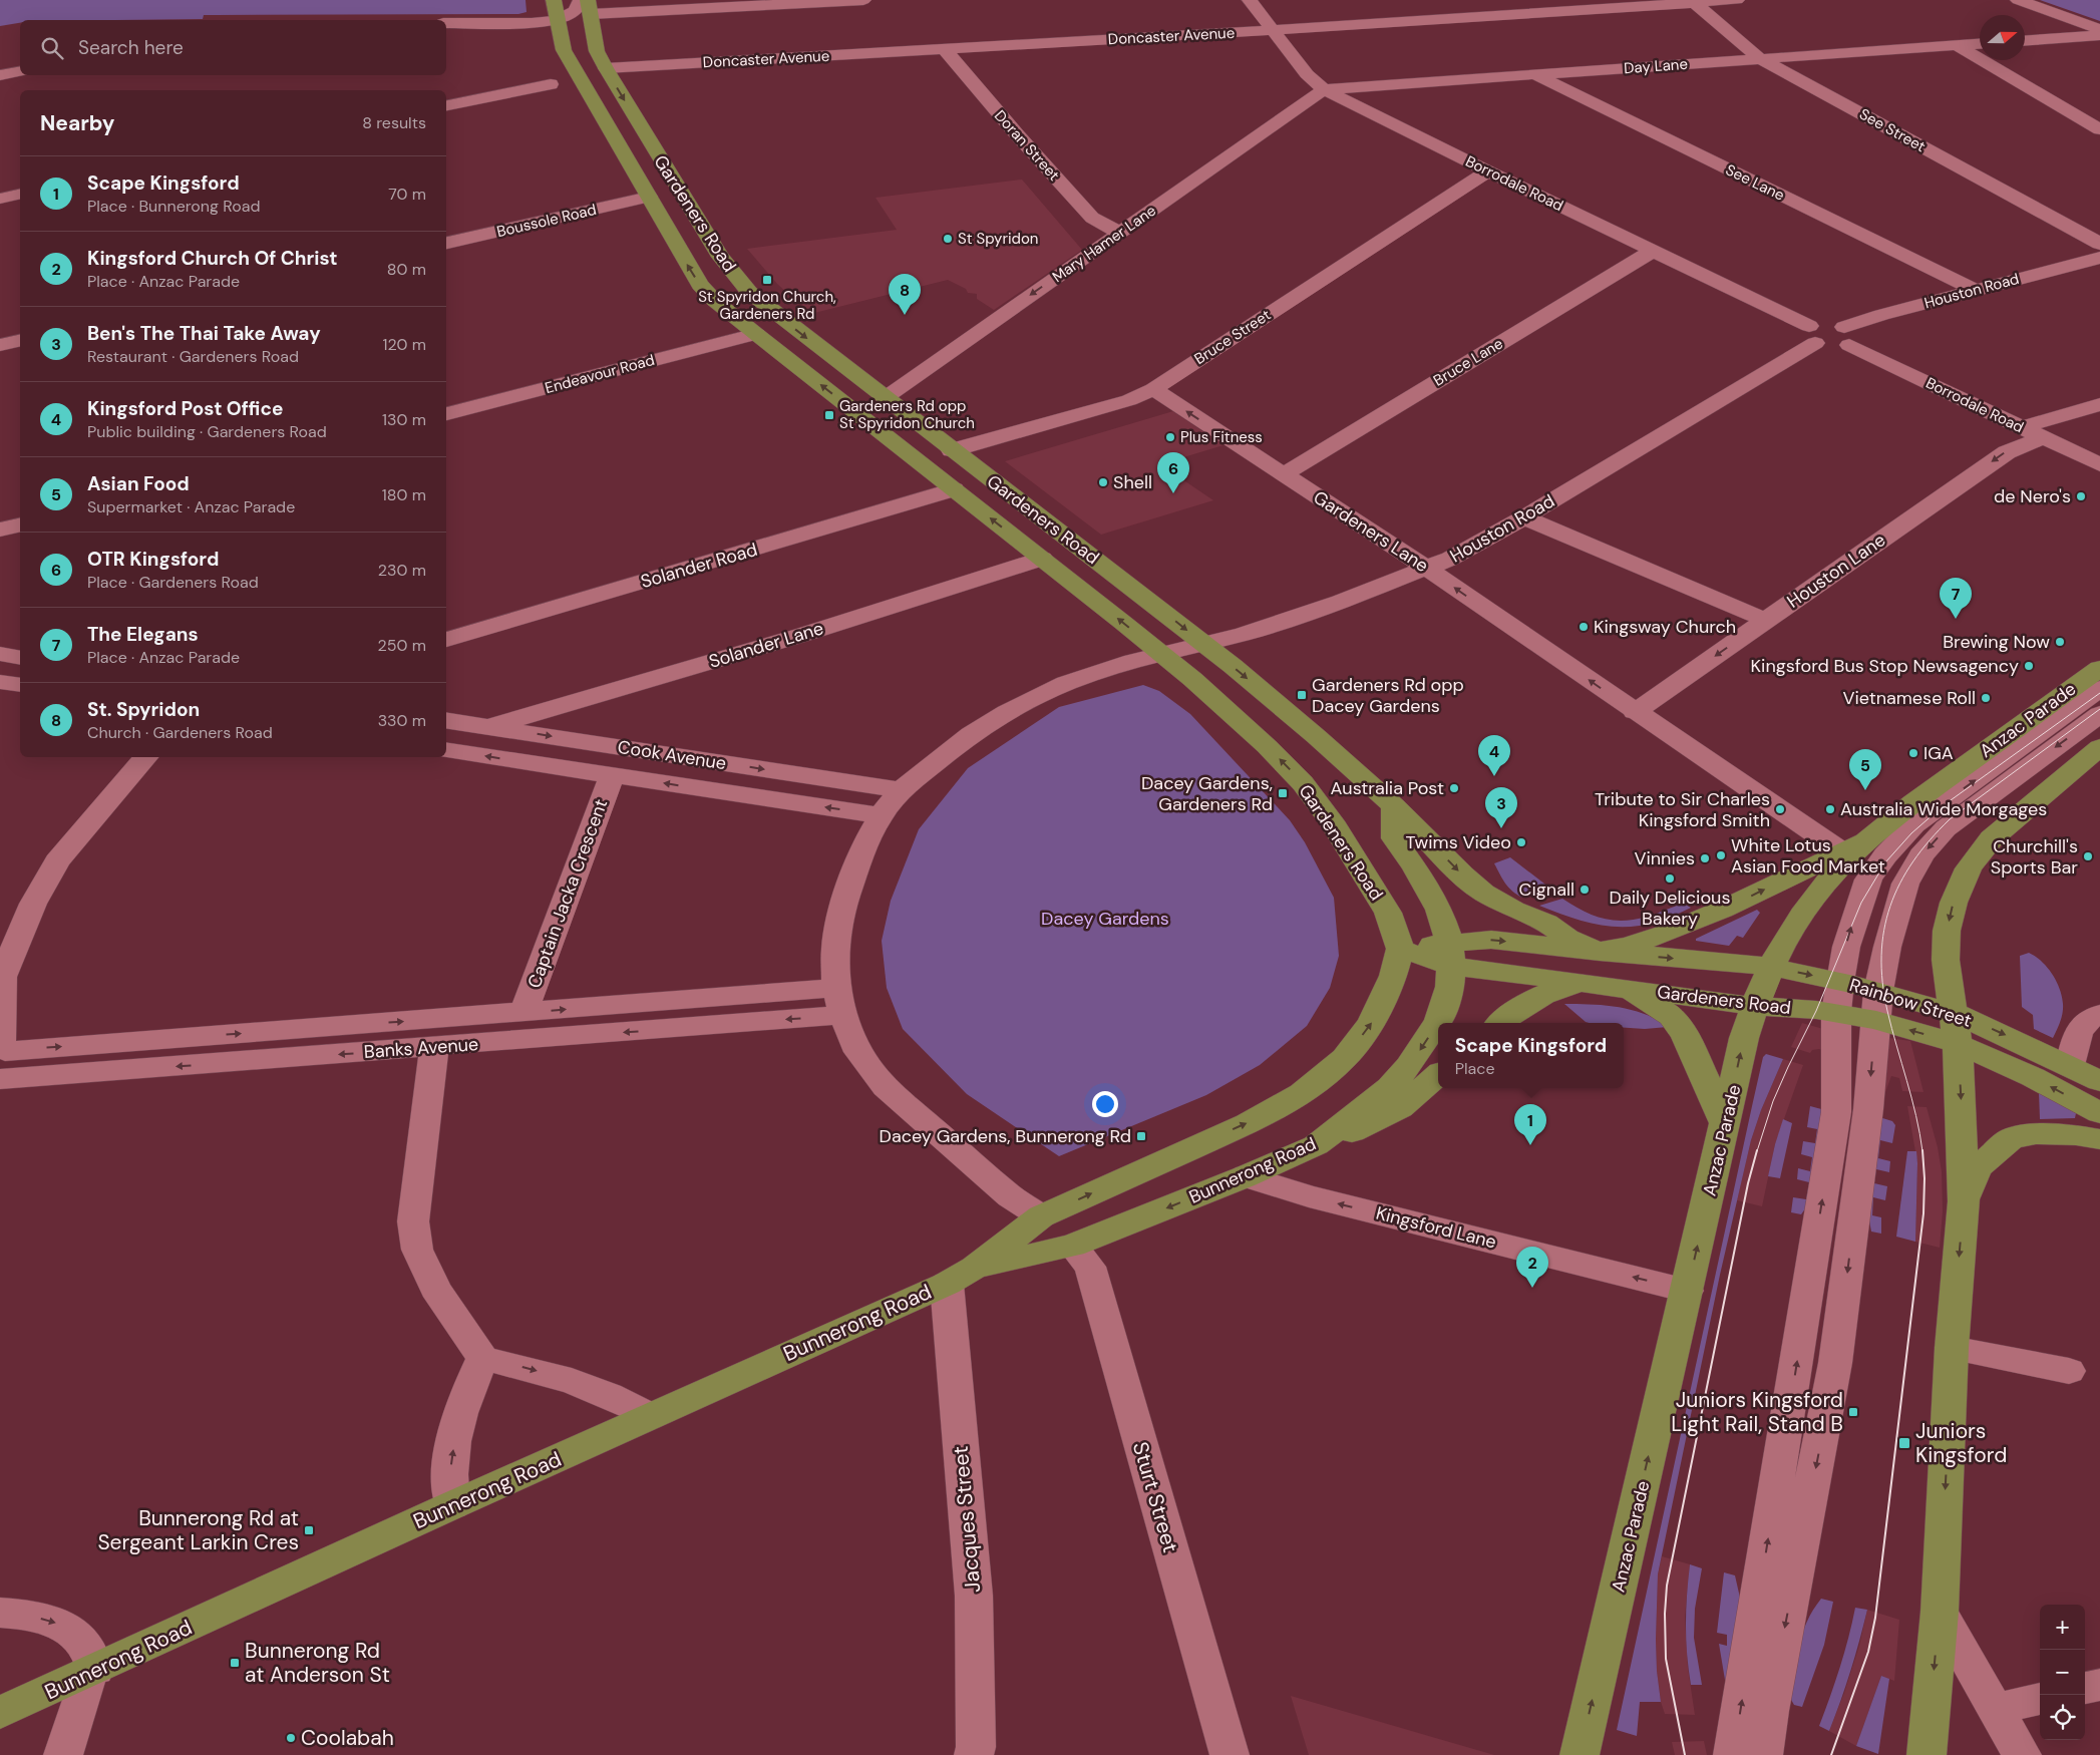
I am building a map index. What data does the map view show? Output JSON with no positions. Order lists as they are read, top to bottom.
{
  "streets": {
    "main road": [
      "Gardeners Road",
      "Anzac Parade",
      "Rainbow Street",
      "Bunnerong Road"
    ],
    "street": [
      "Doncaster Avenue",
      "Day Lane",
      "See Street",
      "Doran Street",
      "See Lane",
      "Borrodale Road",
      "Boussole Road",
      "Mary Hamer Lane",
      "Houston Road",
      "Bruce Street",
      "Bruce Lane",
      "Endeavour Road",
      "Gardeners Lane",
      "Solander Road",
      "Houston Lane",
      "Solander Lane",
      "Cook Avenue",
      "Captain Jacka Crescent",
      "Banks Avenue",
      "Kingsford Lane",
      "Sturt Street",
      "Jacques Street"
    ]
  },
  "crossings": [
    ["Doncaster Avenue", "See Street"],
    ["Doncaster Avenue", "Doran Street"],
    ["Doncaster Avenue", "Borrodale Road"],
    ["Doncaster Avenue", "Gardeners Road"],
    ["Day Lane", "See Street"],
    ["Day Lane", "See Lane"],
    ["Day Lane", "Borrodale Road"],
    ["Day Lane", "Mary Hamer Lane"],
    ["Doran Street", "Mary Hamer Lane"],
    ["See Lane", "Houston Road"],
    ["Borrodale Road", "Mary Hamer Lane"],
    ["Borrodale Road", "Houston Road"],
    ["Borrodale Road", "Bruce Street"],
    ["Borrodale Road", "Bruce Lane"],
    ["Borrodale Road", "Houston Lane"],
    ["Gardeners Road", "Boussole Road"],
    ["Gardeners Road", "Mary Hamer Lane"],
    ["Gardeners Road", "Houston Road"],
    ["Gardeners Road", "Bruce Street"],
    ["Gardeners Road", "Endeavour Road"],
    ["Gardeners Road", "Gardeners Lane"],
    ["Gardeners Road", "Solander Road"],
    ["Gardeners Road", "Solander Lane"],
    ["Gardeners Road", "Anzac Parade"],
    ["Gardeners Road", "Rainbow Street"],
    ["Gardeners Road", "Bunnerong Road"],
    ["Houston Road", "Gardeners Lane"],
    ["Houston Road", "Cook Avenue"],
    ["Houston Road", "Banks Avenue"],
    ["Bruce Street", "Gardeners Lane"],
    ["Bruce Lane", "Gardeners Lane"],
    ["Gardeners Lane", "Houston Lane"],
    ["Gardeners Lane", "Anzac Parade"],
    ["Solander Lane", "Cook Avenue"],
    ["Anzac Parade", "Rainbow Street"],
    ["Anzac Parade", "Kingsford Lane"],
    ["Cook Avenue", "Captain Jacka Crescent"],
    ["Captain Jacka Crescent", "Banks Avenue"],
    ["Bunnerong Road", "Kingsford Lane"],
    ["Bunnerong Road", "Sturt Street"],
    ["Bunnerong Road", "Jacques Street"]
  ],
  "one_way": ["Mary Hamer Lane", "Houston Lane", "Kingsford Lane"],
  "parks": ["Dacey Gardens"],
  "places": {
    "other": [
      "St Spyridon",
      "Plus Fitness",
      "Shell",
      "de Nero's",
      "Kingsway Church",
      "Brewing Now",
      "Kingsford Bus Stop Newsagency",
      "Vietnamese Roll",
      "IGA",
      "Australia Post",
      "Tribute to Sir Charles Kingsford Smith",
      "Australia Wide Morgages",
      "Twims Video",
      "White Lotus Asian Food Market",
      "Churchill's Sports Bar",
      "Vinnies",
      "Daily Delicious Bakery",
      "Cignall",
      "Coolabah"
    ],
    "transit": [
      "St Spyridon Church, Gardeners Rd",
      "Gardeners Rd opp St Spyridon Church",
      "Gardeners Rd opp Dacey Gardens",
      "Dacey Gardens, Gardeners Rd",
      "Dacey Gardens, Bunnerong Rd",
      "Juniors Kingsford Light Rail, Stand B",
      "Juniors Kingsford",
      "Bunnerong Rd at Sergeant Larkin Cres",
      "Bunnerong Rd at Anderson St"
    ]
  },
  "north": "right",
  "page": {
    "search": "Search here",
    "heading": ["Nearby", "8 results"],
    "list": [
      {
        "mark": "1",
        "name": "Scape Kingsford",
        "note": "Place · Bunnerong Road",
        "value": "70 m"
      },
      {
        "mark": "2",
        "name": "Kingsford Church Of Christ",
        "note": "Place · Anzac Parade",
        "value": "80 m"
      },
      {
        "mark": "3",
        "name": "Ben's The Thai Take Away",
        "note": "Restaurant · Gardeners Road",
        "value": "120 m"
      },
      {
        "mark": "4",
        "name": "Kingsford Post Office",
        "note": "Public building · Gardeners Road",
        "value": "130 m"
      },
      {
        "mark": "5",
        "name": "Asian Food",
        "note": "Supermarket · Anzac Parade",
        "value": "180 m"
      },
      {
        "mark": "6",
        "name": "OTR Kingsford",
        "note": "Place · Gardeners Road",
        "value": "230 m"
      },
      {
        "mark": "7",
        "name": "The Elegans",
        "note": "Place · Anzac Parade",
        "value": "250 m"
      },
      {
        "mark": "8",
        "name": "St. Spyridon",
        "note": "Church · Gardeners Road",
        "value": "330 m"
      }
    ],
    "pins": [
      "8",
      "6",
      "7",
      "4",
      "5",
      "3",
      "1",
      "2"
    ],
    "popup": ["Scape Kingsford", "Place"],
    "map_buttons": ["+", "−"]
  }
}
